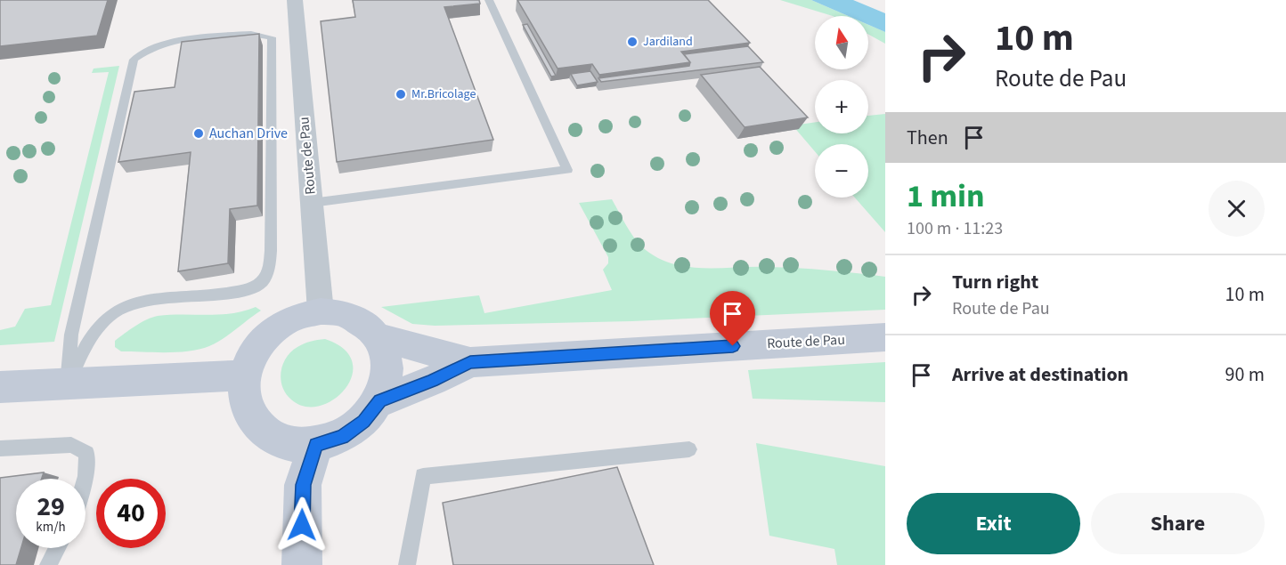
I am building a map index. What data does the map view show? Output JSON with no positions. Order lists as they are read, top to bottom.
{
  "streets": {
    "main road": ["Route de Pau"]
  },
  "places": ["Jardiland", "Mr.Bricolage", "Auchan Drive"],
  "north": "top",
  "page": {
    "turn": ["10 m", "Route de Pau"],
    "map_buttons": ["+", "−"],
    "then": "Then",
    "heading": ["1 min", "100 m · 11:23"],
    "list": [
      {
        "name": "Turn right",
        "note": "Route de Pau",
        "value": "10 m"
      },
      {
        "name": "Arrive at destination",
        "value": "90 m"
      }
    ],
    "speed": "29 km/h",
    "limit": "40",
    "buttons": ["Exit", "Share"]
  }
}
